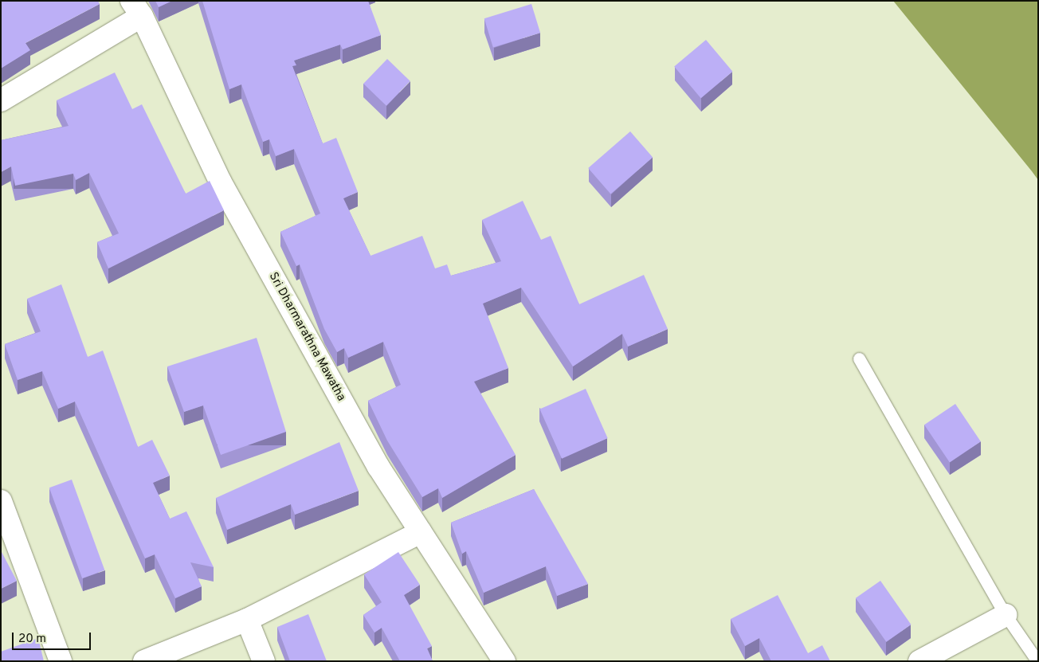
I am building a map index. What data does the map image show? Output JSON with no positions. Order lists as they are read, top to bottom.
{
  "streets": {
    "street": ["Sri Dharmarathna Mawatha"]
  },
  "scale_bar": "20 m"
}
